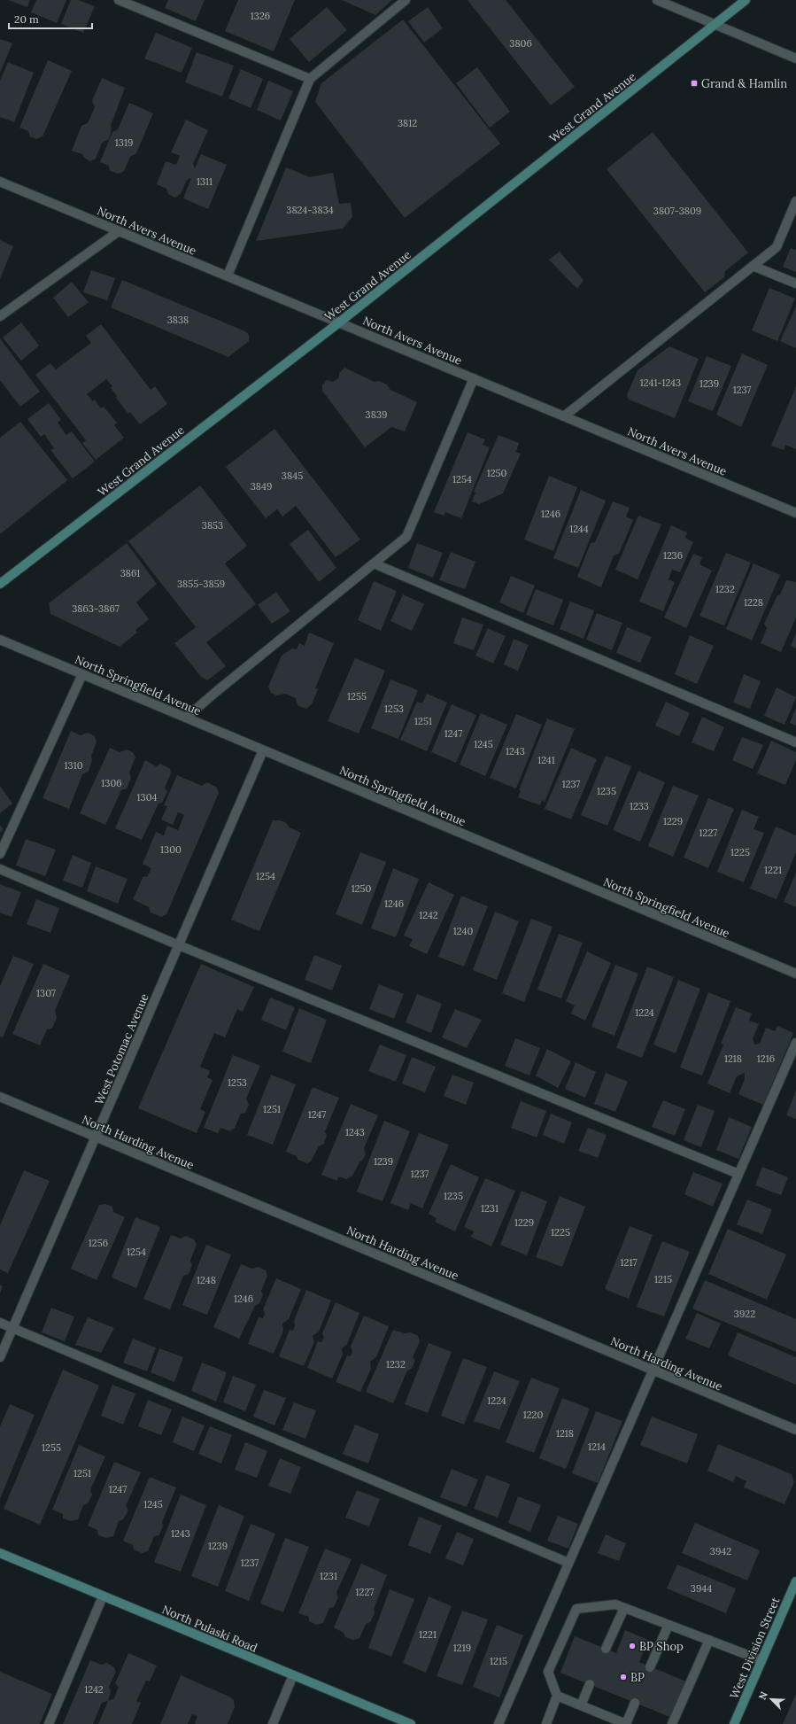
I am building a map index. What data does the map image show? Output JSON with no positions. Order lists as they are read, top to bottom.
{
  "streets": {
    "main road": ["West Grand Avenue", "North Pulaski Road", "West Division Street"],
    "street": [
      "North Avers Avenue",
      "North Springfield Avenue",
      "West Potomac Avenue",
      "North Harding Avenue"
    ]
  },
  "crossings": [
    ["West Grand Avenue", "North Avers Avenue"],
    ["North Springfield Avenue", "West Potomac Avenue"],
    ["West Potomac Avenue", "North Harding Avenue"]
  ],
  "places": {
    "transit": ["Grand & Hamlin"],
    "other": ["BP Shop", "BP"]
  },
  "house_numbers": [
    "1326",
    "3806",
    "3812",
    "1319",
    "1311",
    "3824-3834",
    "3807-3809",
    "3838",
    "1241-1243",
    "1239",
    "1237",
    "3839",
    "1250",
    "3845",
    "1254",
    "3849",
    "1246",
    "3853",
    "1244",
    "1236",
    "3861",
    "3855-3859",
    "1232",
    "1228",
    "3863-3867",
    "1255",
    "1253",
    "1251",
    "1247",
    "1245",
    "1243",
    "1241",
    "1310",
    "1306",
    "1237",
    "1235",
    "1304",
    "1233",
    "1229",
    "1227",
    "1300",
    "1225",
    "1221",
    "1254",
    "1250",
    "1246",
    "1242",
    "1240",
    "1307",
    "1224",
    "1218",
    "1216",
    "1253",
    "1251",
    "1247",
    "1243",
    "1239",
    "1237",
    "1235",
    "1231",
    "1229",
    "1225",
    "1256",
    "1254",
    "1217",
    "1215",
    "1248",
    "1246",
    "3922",
    "1232",
    "1224",
    "1220",
    "1218",
    "1214",
    "1255",
    "1251",
    "1247",
    "1245",
    "1243",
    "1239",
    "3942",
    "1237",
    "1231",
    "3944",
    "1227",
    "1221",
    "1219",
    "1215",
    "1242"
  ],
  "scale_bar": "20 m",
  "north": "top left"
}
